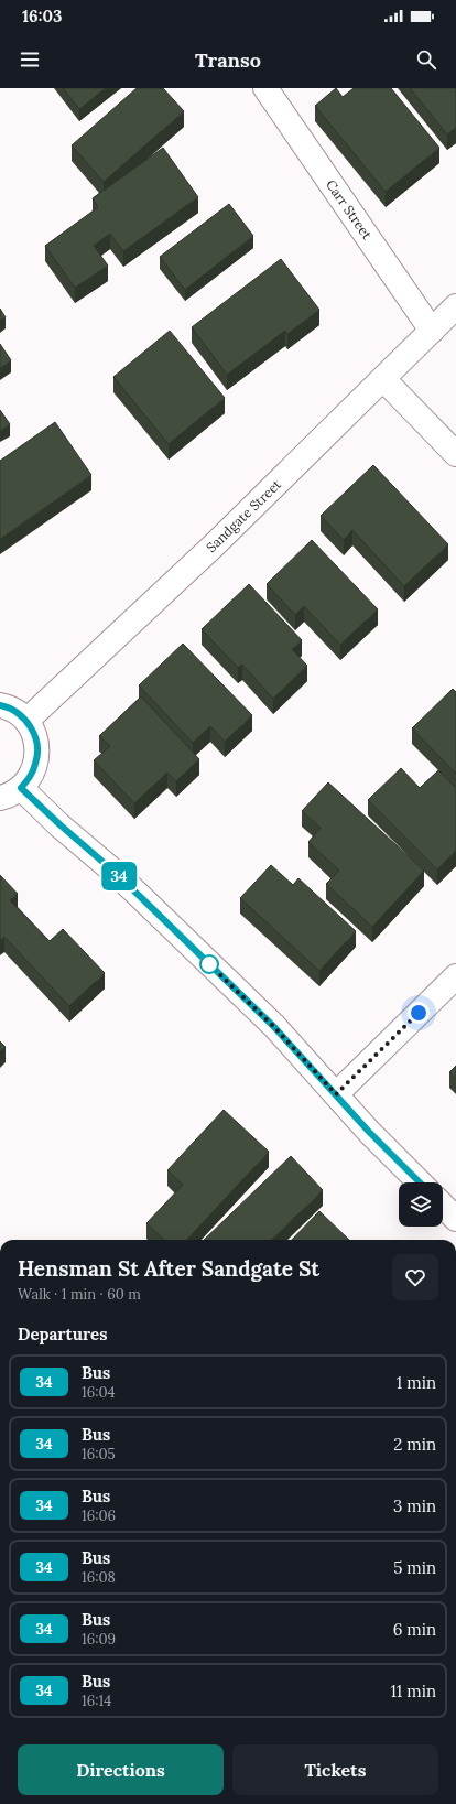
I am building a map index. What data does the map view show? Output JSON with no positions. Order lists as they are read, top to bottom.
{
  "streets": {
    "street": ["Carr Street", "Sandgate Street"]
  },
  "crossings": [
    ["Carr Street", "Sandgate Street"]
  ],
  "lines": ["bus line 34"],
  "page": {
    "status": "16:03",
    "header": "Transo",
    "on_map": "34",
    "heading": [
      ["Hensman St After Sandgate St", "Walk · 1 min · 60 m"],
      "Departures"
    ],
    "list": [
      {
        "mark": "34",
        "name": "Bus",
        "note": "16:04",
        "value": "1 min"
      },
      {
        "mark": "34",
        "name": "Bus",
        "note": "16:05",
        "value": "2 min"
      },
      {
        "mark": "34",
        "name": "Bus",
        "note": "16:06",
        "value": "3 min"
      },
      {
        "mark": "34",
        "name": "Bus",
        "note": "16:08",
        "value": "5 min"
      },
      {
        "mark": "34",
        "name": "Bus",
        "note": "16:09",
        "value": "6 min"
      },
      {
        "mark": "34",
        "name": "Bus",
        "note": "16:14",
        "value": "11 min"
      }
    ],
    "buttons": ["Directions", "Tickets"]
  }
}
